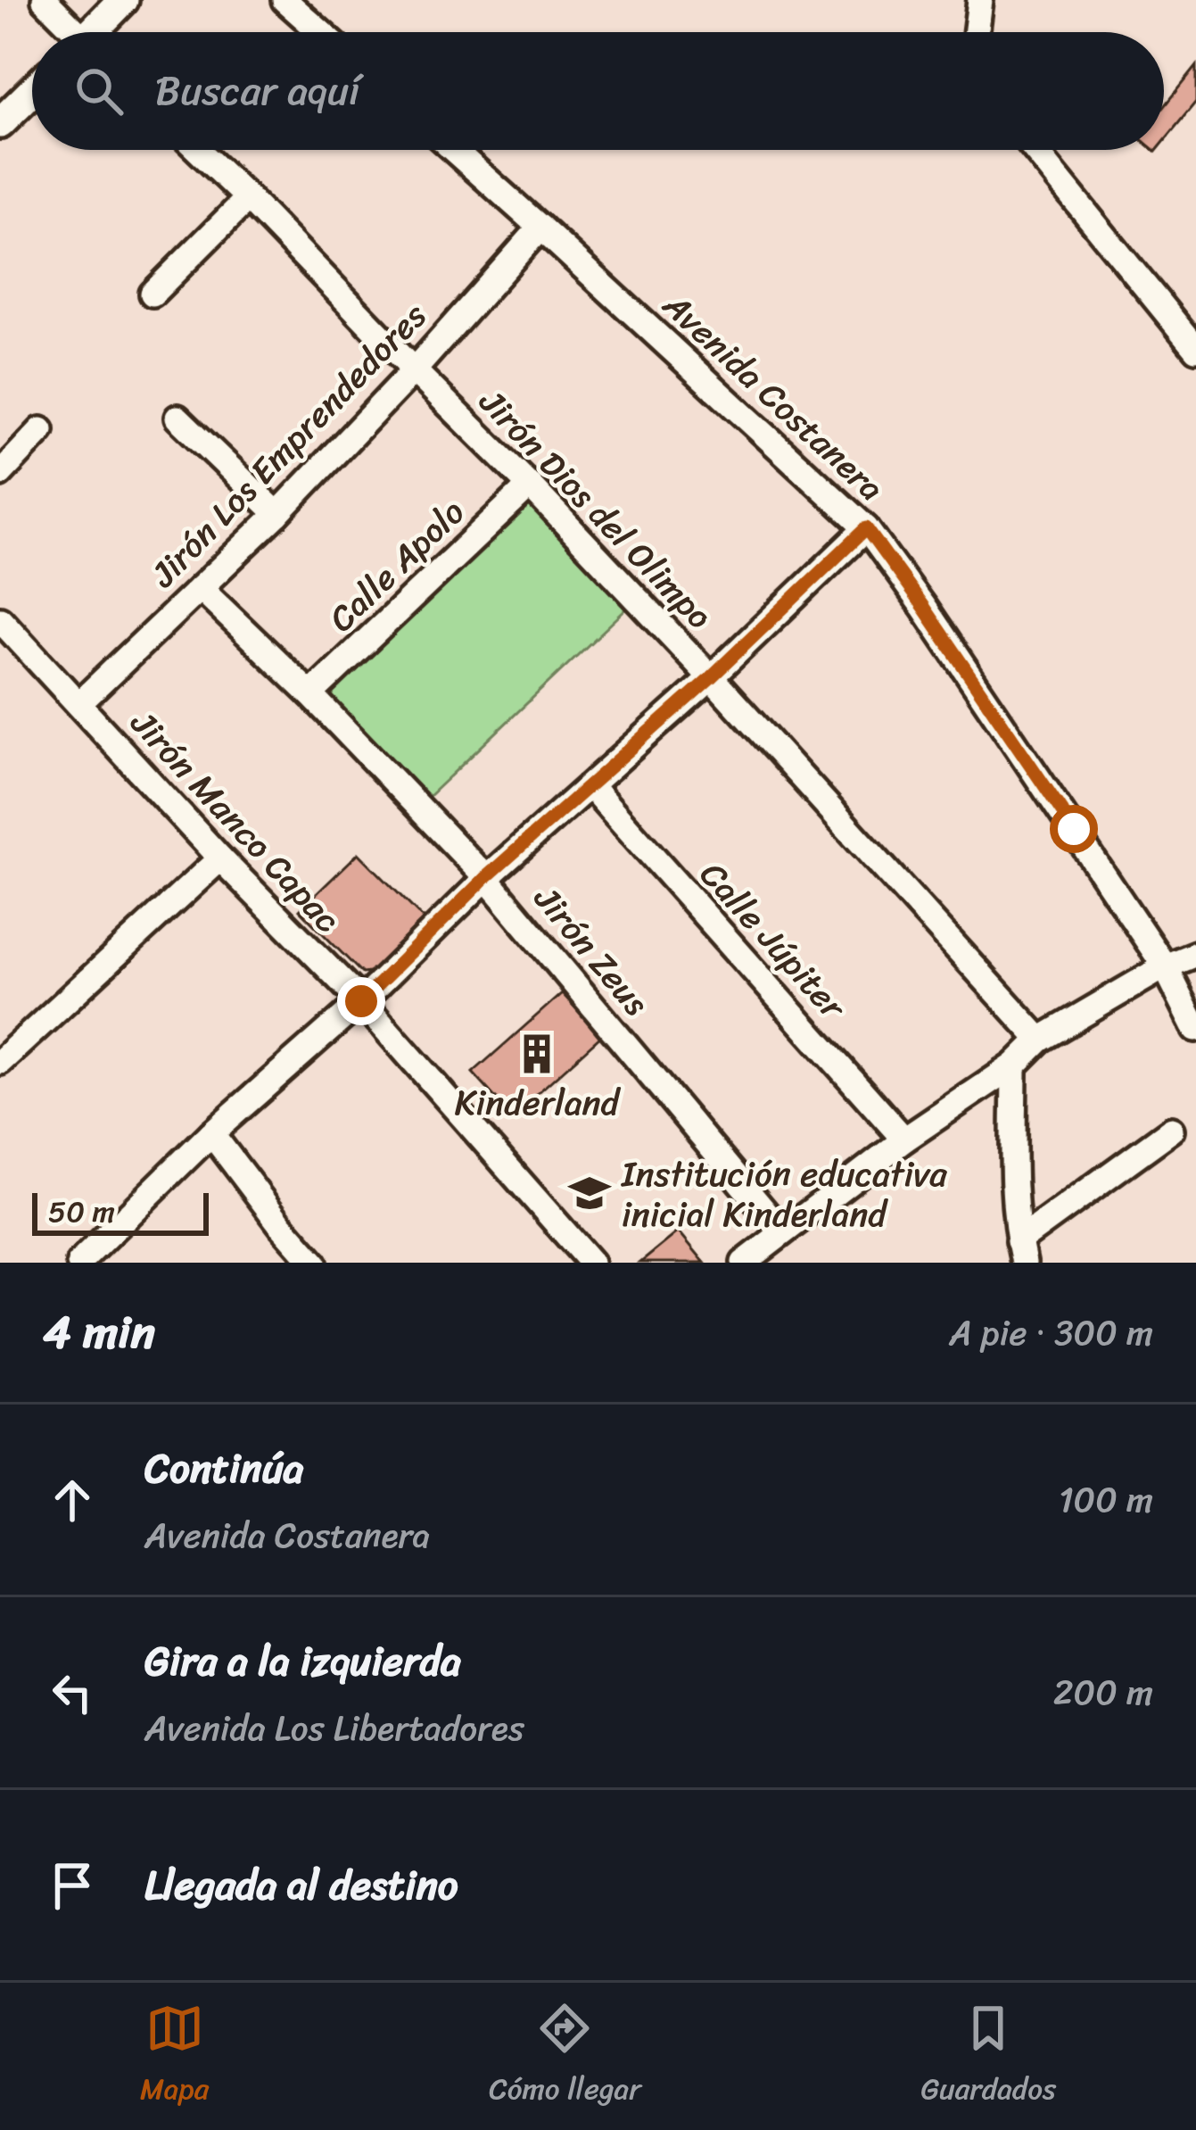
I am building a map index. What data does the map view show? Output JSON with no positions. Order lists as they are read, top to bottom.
{
  "streets": {
    "street": [
      "Avenida Costanera",
      "Jirón Los Emprendedores",
      "Jirón Dios del Olimpo",
      "Calle Apolo",
      "Jirón Manco Capac",
      "Calle Júpiter",
      "Jirón Zeus"
    ]
  },
  "crossings": [
    ["Avenida Costanera", "Jirón Los Emprendedores"],
    ["Jirón Los Emprendedores", "Jirón Dios del Olimpo"],
    ["Jirón Los Emprendedores", "Jirón Manco Capac"],
    ["Jirón Los Emprendedores", "Jirón Zeus"],
    ["Jirón Dios del Olimpo", "Calle Apolo"],
    ["Calle Apolo", "Jirón Zeus"]
  ],
  "places": {
    "building": ["Kinderland"],
    "school or university": ["Institución educativa inicial Kinderland"]
  },
  "scale_bar": "50 m",
  "page": {
    "search": "Buscar aquí",
    "scale": "50 m",
    "heading": ["4 min", "A pie · 300 m"],
    "list": [
      ["Continúa", "Avenida Costanera", "100 m"],
      ["Gira a la izquierda", "Avenida Los Libertadores", "200 m"],
      "Llegada al destino"
    ],
    "nav": ["Mapa", "Cómo llegar", "Guardados"]
  }
}
